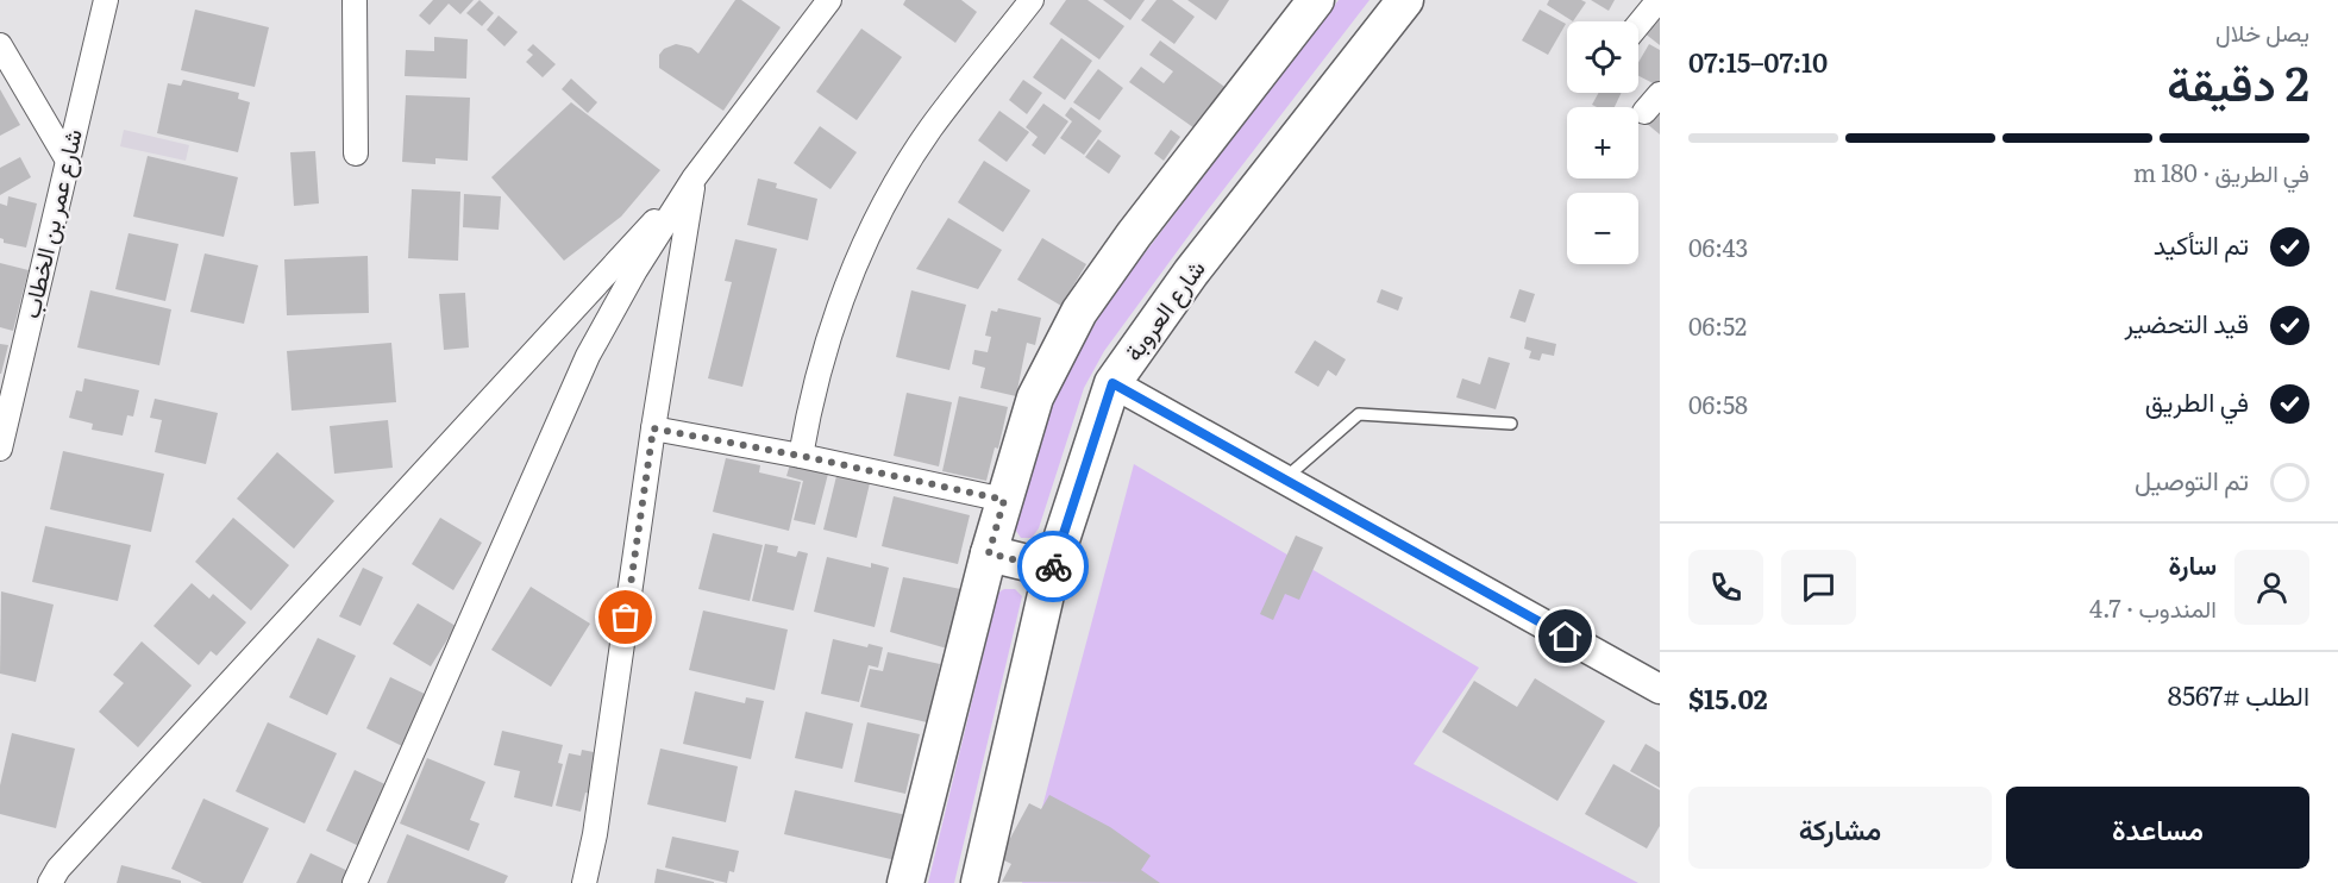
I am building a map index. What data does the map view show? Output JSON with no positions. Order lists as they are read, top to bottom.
{
  "streets": {
    "main road": ["شارع العروبة"],
    "street": ["شارع عمر بن الخطاب"]
  },
  "page": {
    "heading": ["2 دقيقة", "يصل خلال", "07:10–07:15"],
    "panel": [
      "سارة",
      "المندوب · 4.7",
      "الطلب #8567",
      "$15.02"
    ],
    "map_buttons": ["+", "−"],
    "bar": "في الطريق · 180 m",
    "list": [
      ["تم التأكيد", "06:43"],
      ["قيد التحضير", "06:52"],
      ["في الطريق", "06:58"],
      "تم التوصيل"
    ],
    "buttons": ["مساعدة", "مشاركة"]
  }
}
